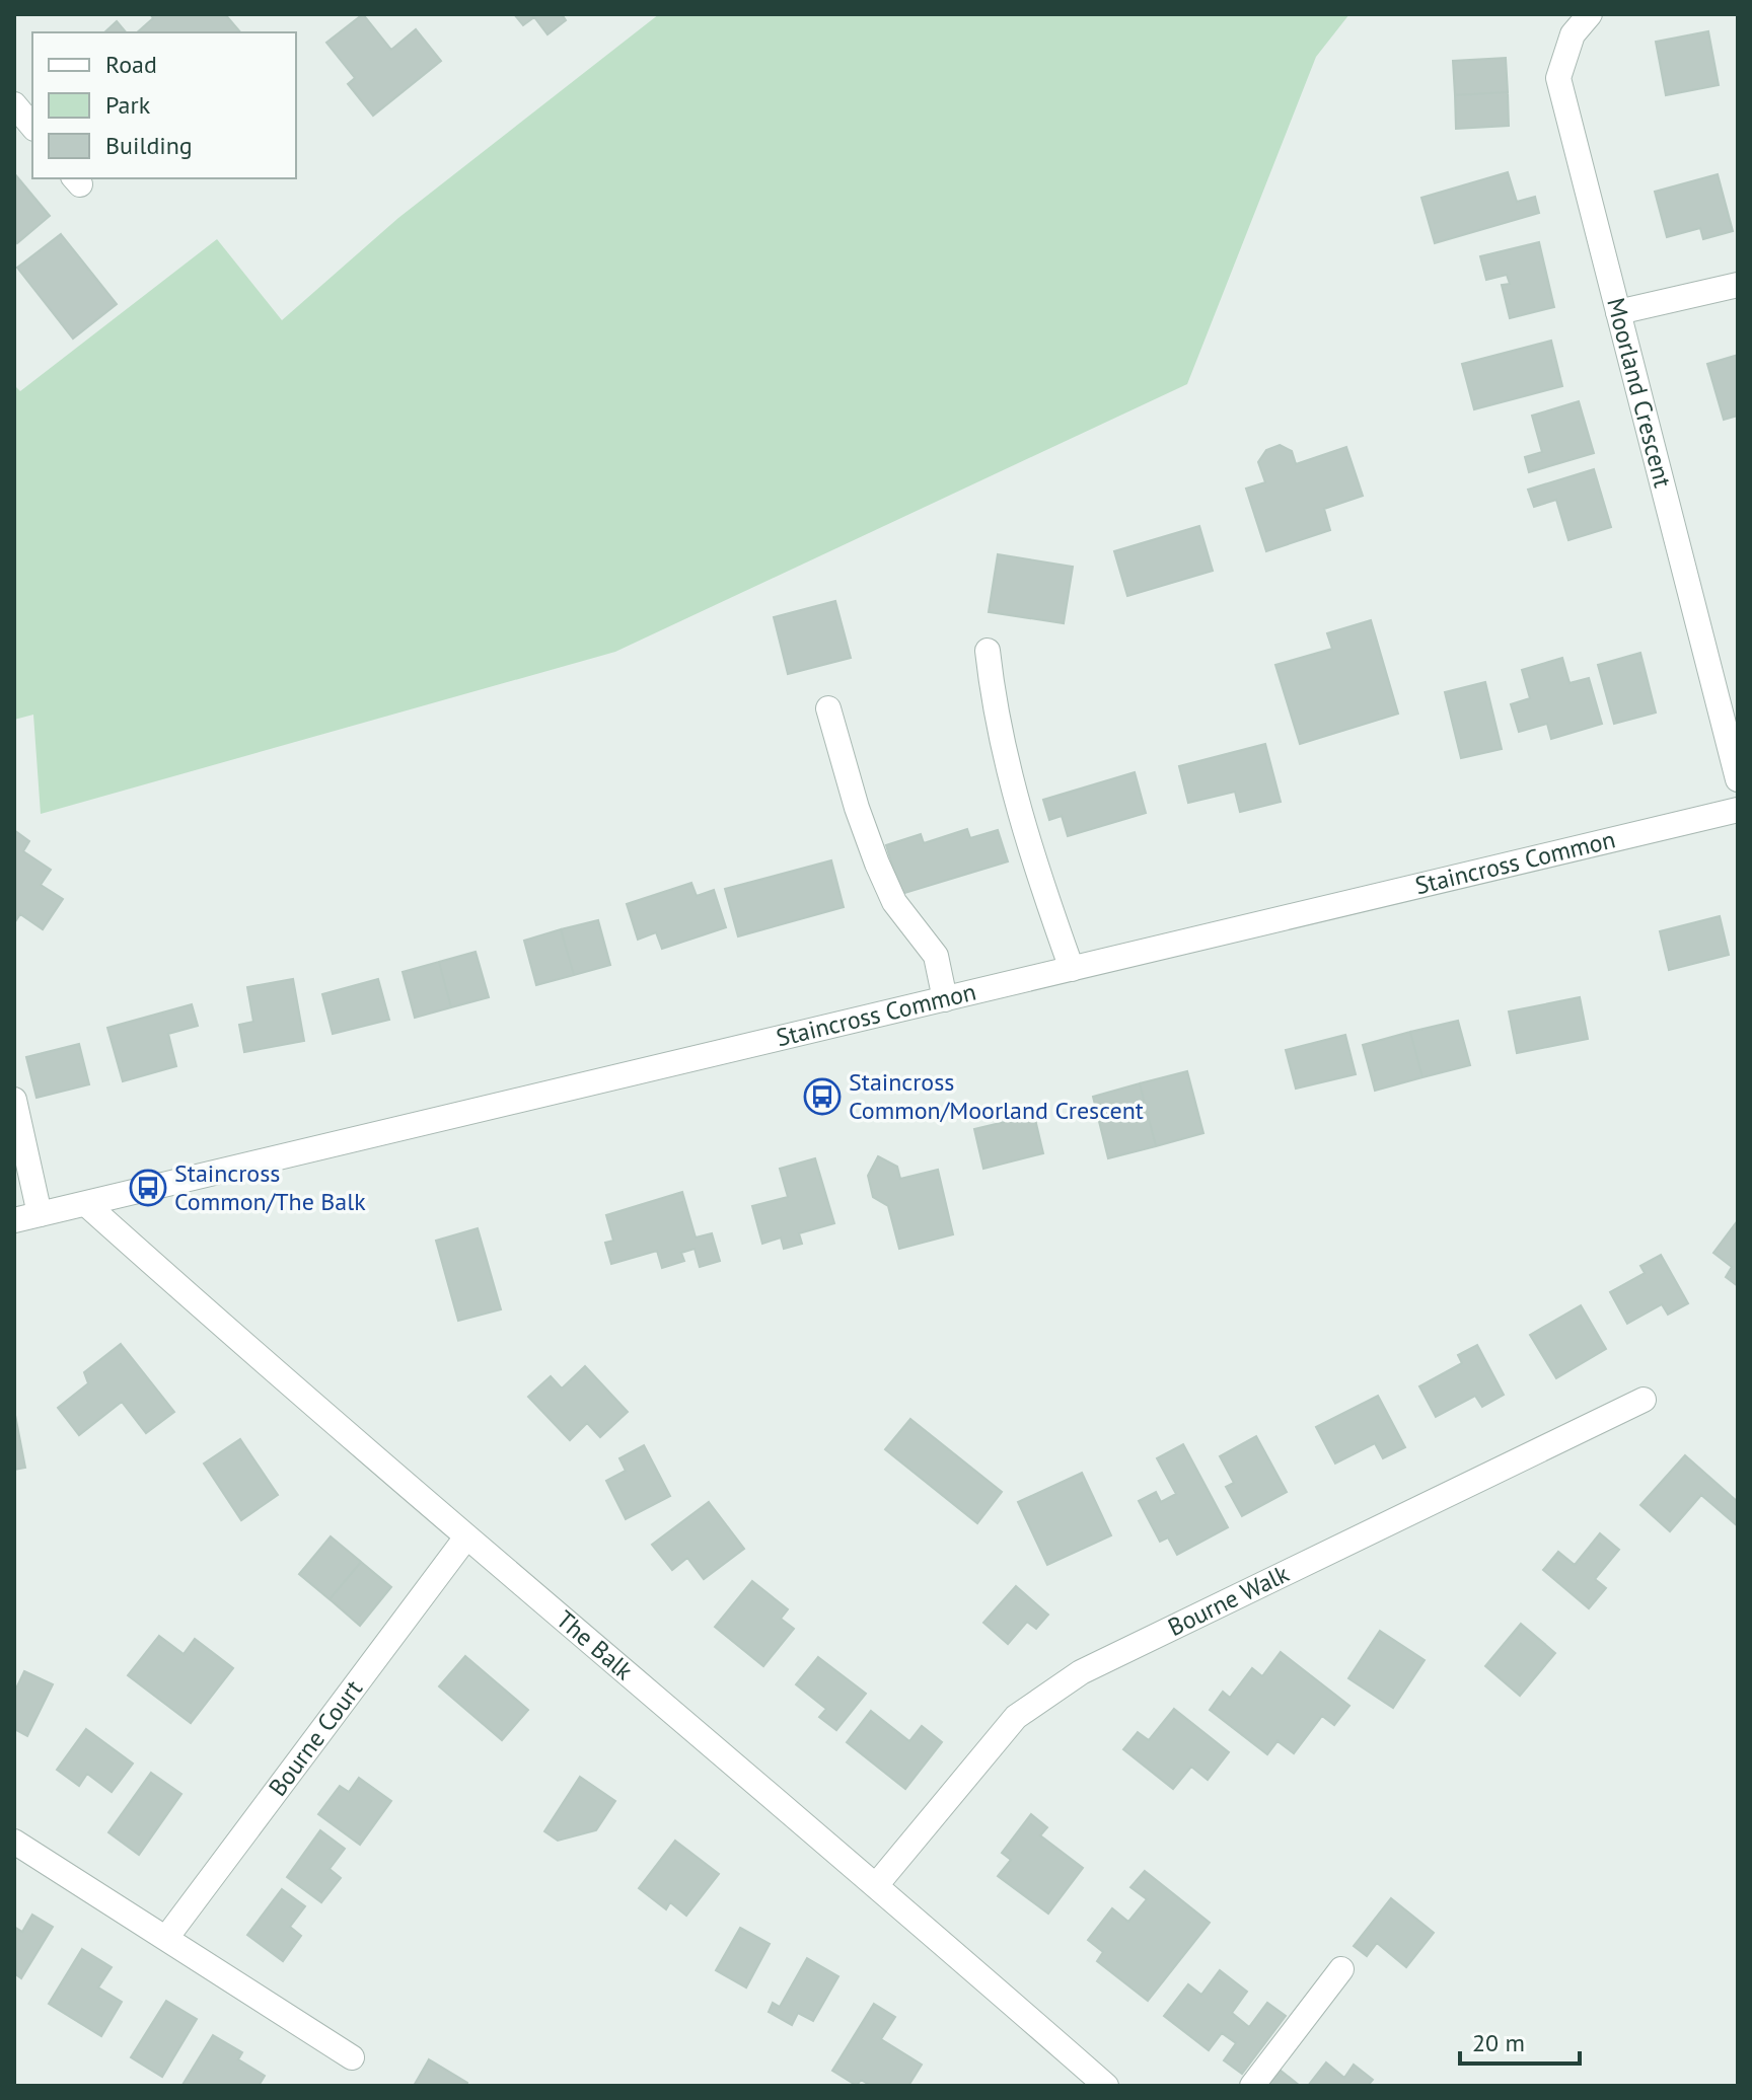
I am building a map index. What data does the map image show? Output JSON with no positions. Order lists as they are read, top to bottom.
{
  "streets": {
    "street": [
      "Moorland Crescent",
      "Staincross Common",
      "Bourne Walk",
      "The Balk",
      "Bourne Court"
    ]
  },
  "crossings": [
    ["Staincross Common", "The Balk"],
    ["Bourne Walk", "The Balk"],
    ["The Balk", "Bourne Court"]
  ],
  "places": {
    "bus stop": ["Staincross Common/Moorland Crescent", "Staincross Common/The Balk"]
  },
  "legend": ["Road", "Park", "Building"],
  "scale_bar": "20 m"
}
